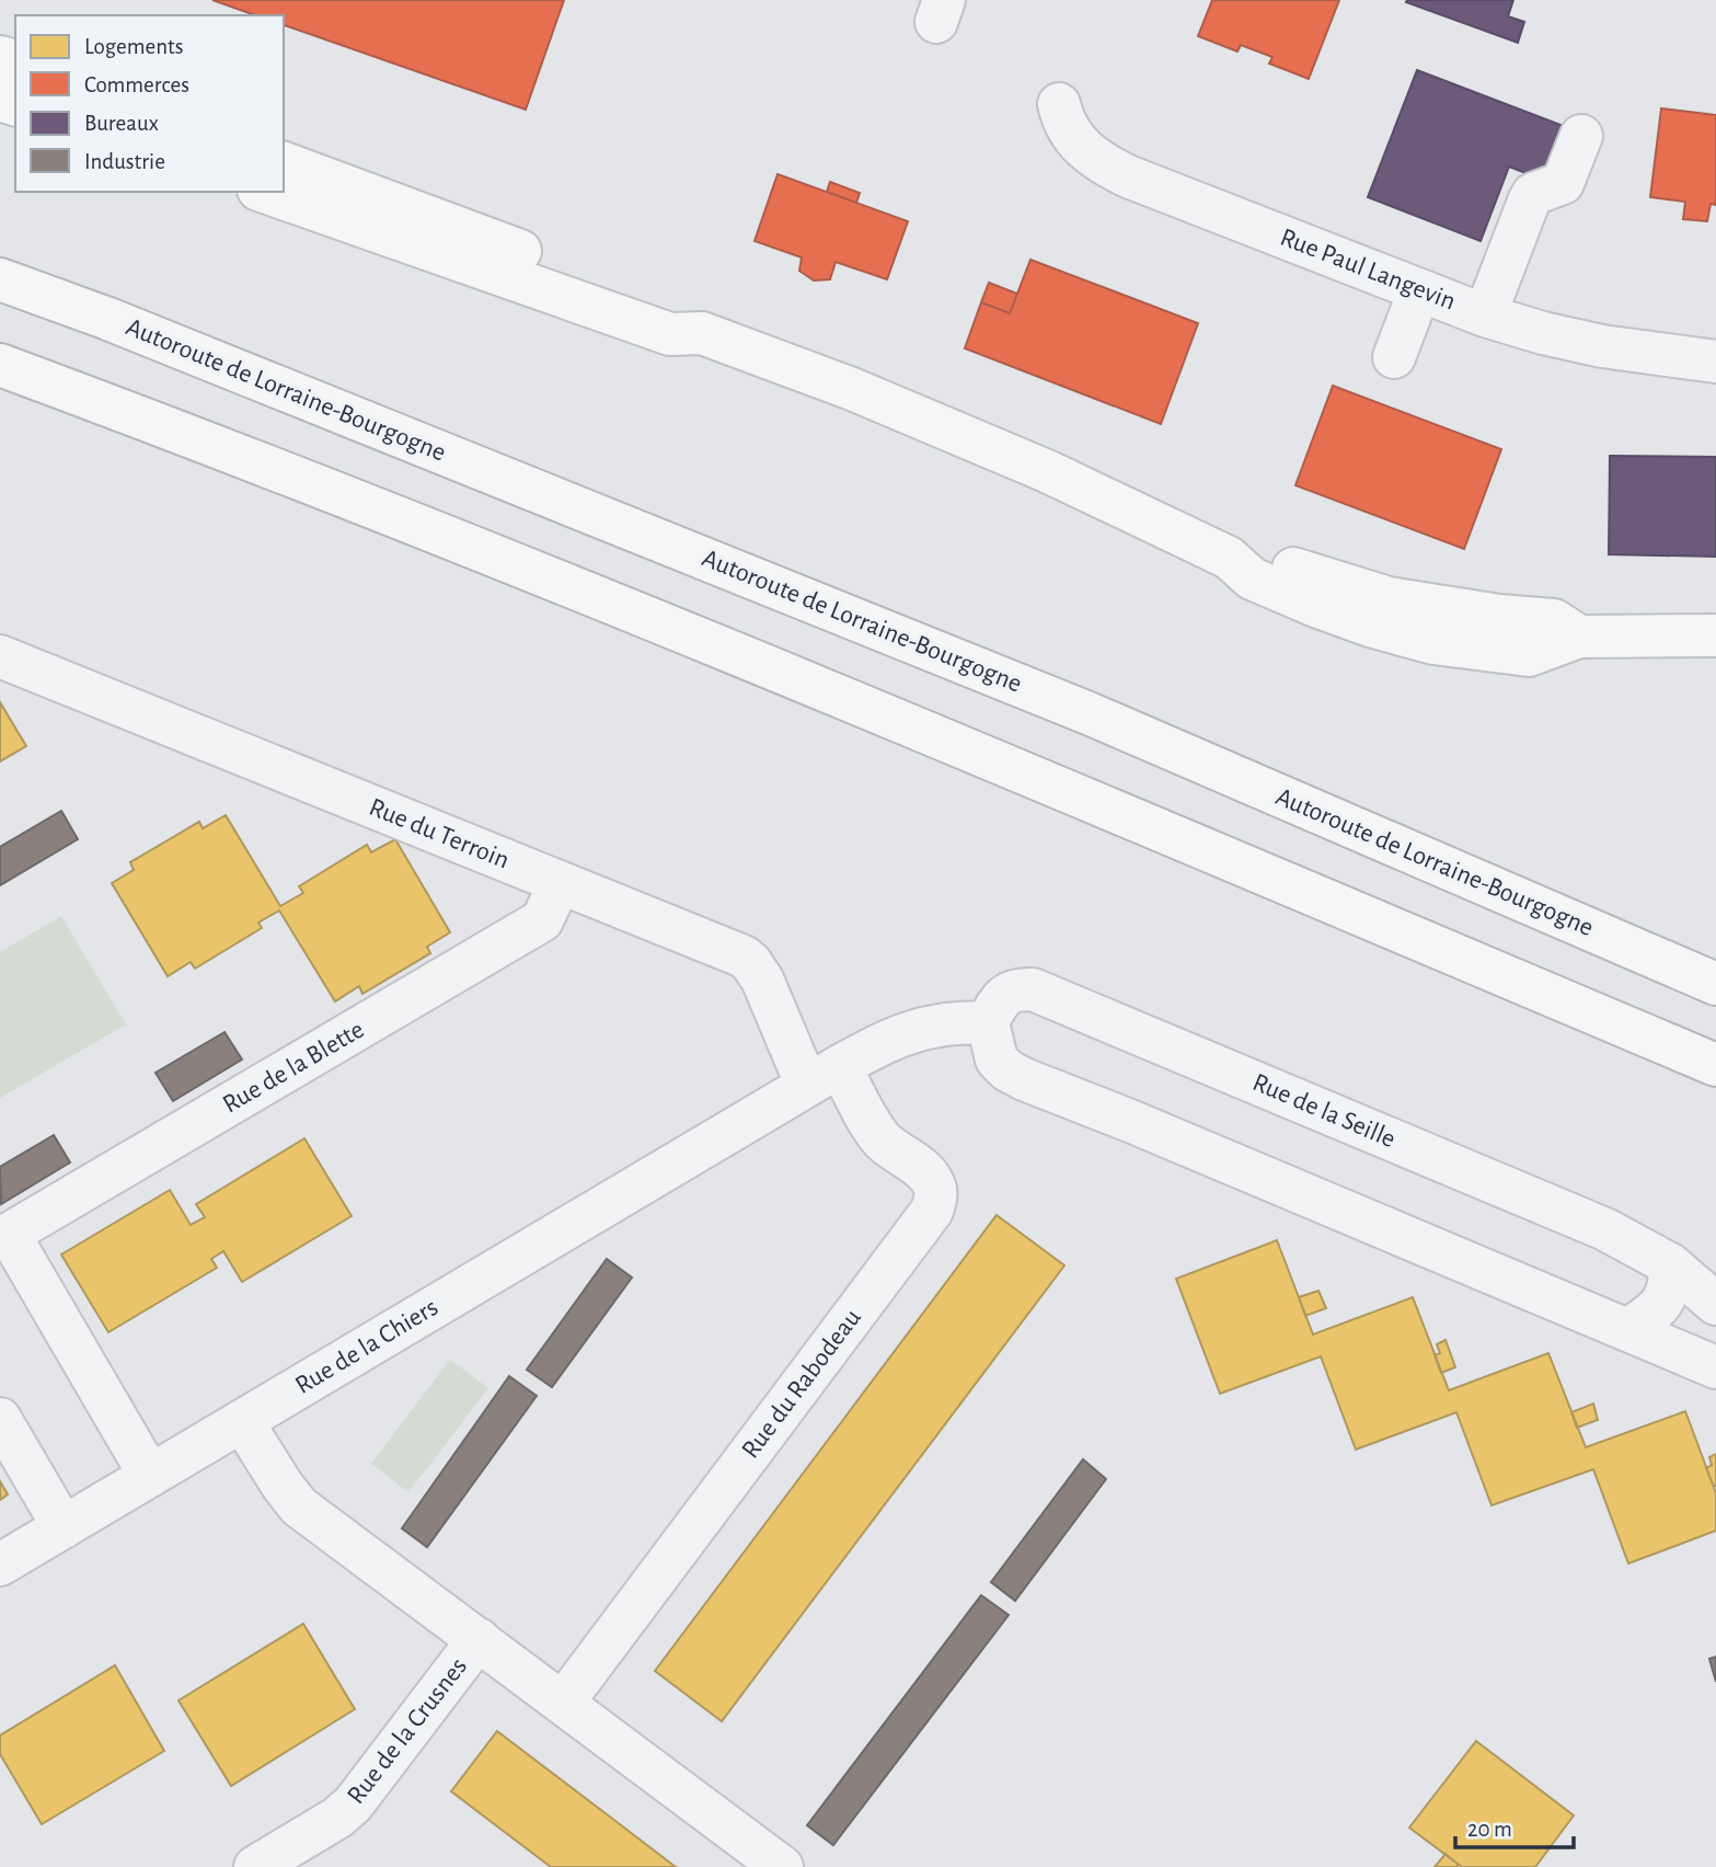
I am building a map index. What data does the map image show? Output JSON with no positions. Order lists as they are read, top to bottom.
{
  "streets": {
    "main road": ["Autoroute de Lorraine-Bourgogne"],
    "street": [
      "Rue Paul Langevin",
      "Rue du Terroin",
      "Rue de la Blette",
      "Rue de la Seille",
      "Rue de la Chiers",
      "Rue du Rabodeau",
      "Rue de la Crusnes"
    ]
  },
  "crossings": [
    ["Rue du Terroin", "Rue de la Blette"],
    ["Rue du Terroin", "Rue de la Chiers"],
    ["Rue du Terroin", "Rue du Rabodeau"],
    ["Rue de la Blette", "Rue de la Chiers"],
    ["Rue de la Chiers", "Rue du Rabodeau"]
  ],
  "legend": [
    "Logements",
    "Commerces",
    "Bureaux",
    "Industrie"
  ],
  "scale_bar": "20 m"
}
